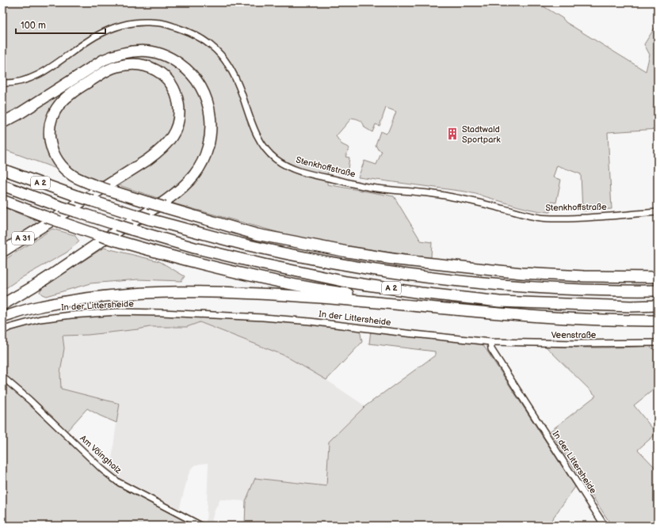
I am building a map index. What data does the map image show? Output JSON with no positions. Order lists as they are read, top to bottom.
{
  "streets": {
    "highway": ["A 2", "A 31"],
    "street": [
      "Stenkhoffstraße",
      "In der Littersheide",
      "Veenstraße",
      "Am Vöingholz"
    ]
  },
  "crossings": [
    ["In der Littersheide", "Veenstraße"]
  ],
  "places": {
    "building": ["Stadtwald Sportpark"]
  },
  "scale_bar": "100 m"
}
